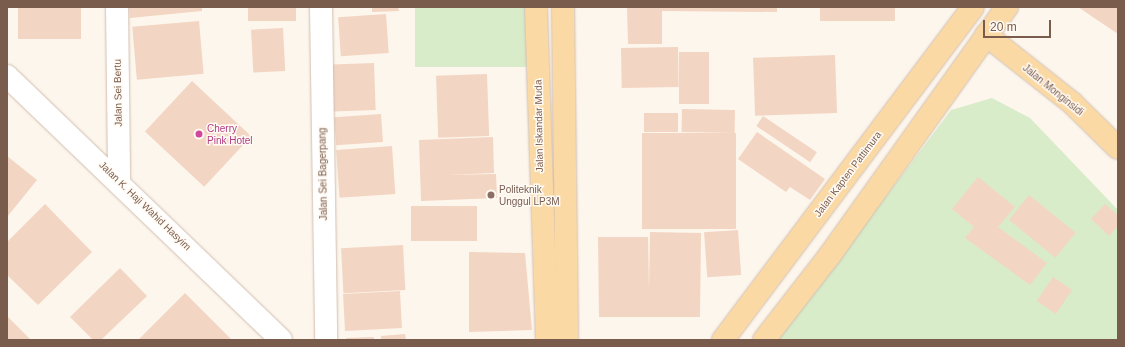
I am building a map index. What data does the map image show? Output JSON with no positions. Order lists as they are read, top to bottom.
{
  "streets": {
    "main road": ["Jalan Monginsidi", "Jalan Iskandar Muda", "Jalan Kapten Pattimura"],
    "street": ["Jalan Sei Bertu", "Jalan Sei Bagerpang", "Jalan K. Haji Wahid Hasyim"]
  },
  "crossings": [
    ["Jalan Sei Bertu", "Jalan K. Haji Wahid Hasyim"]
  ],
  "places": ["Cherry Pink Hotel", "Politeknik Unggul LP3M"],
  "scale_bar": "20 m"
}
